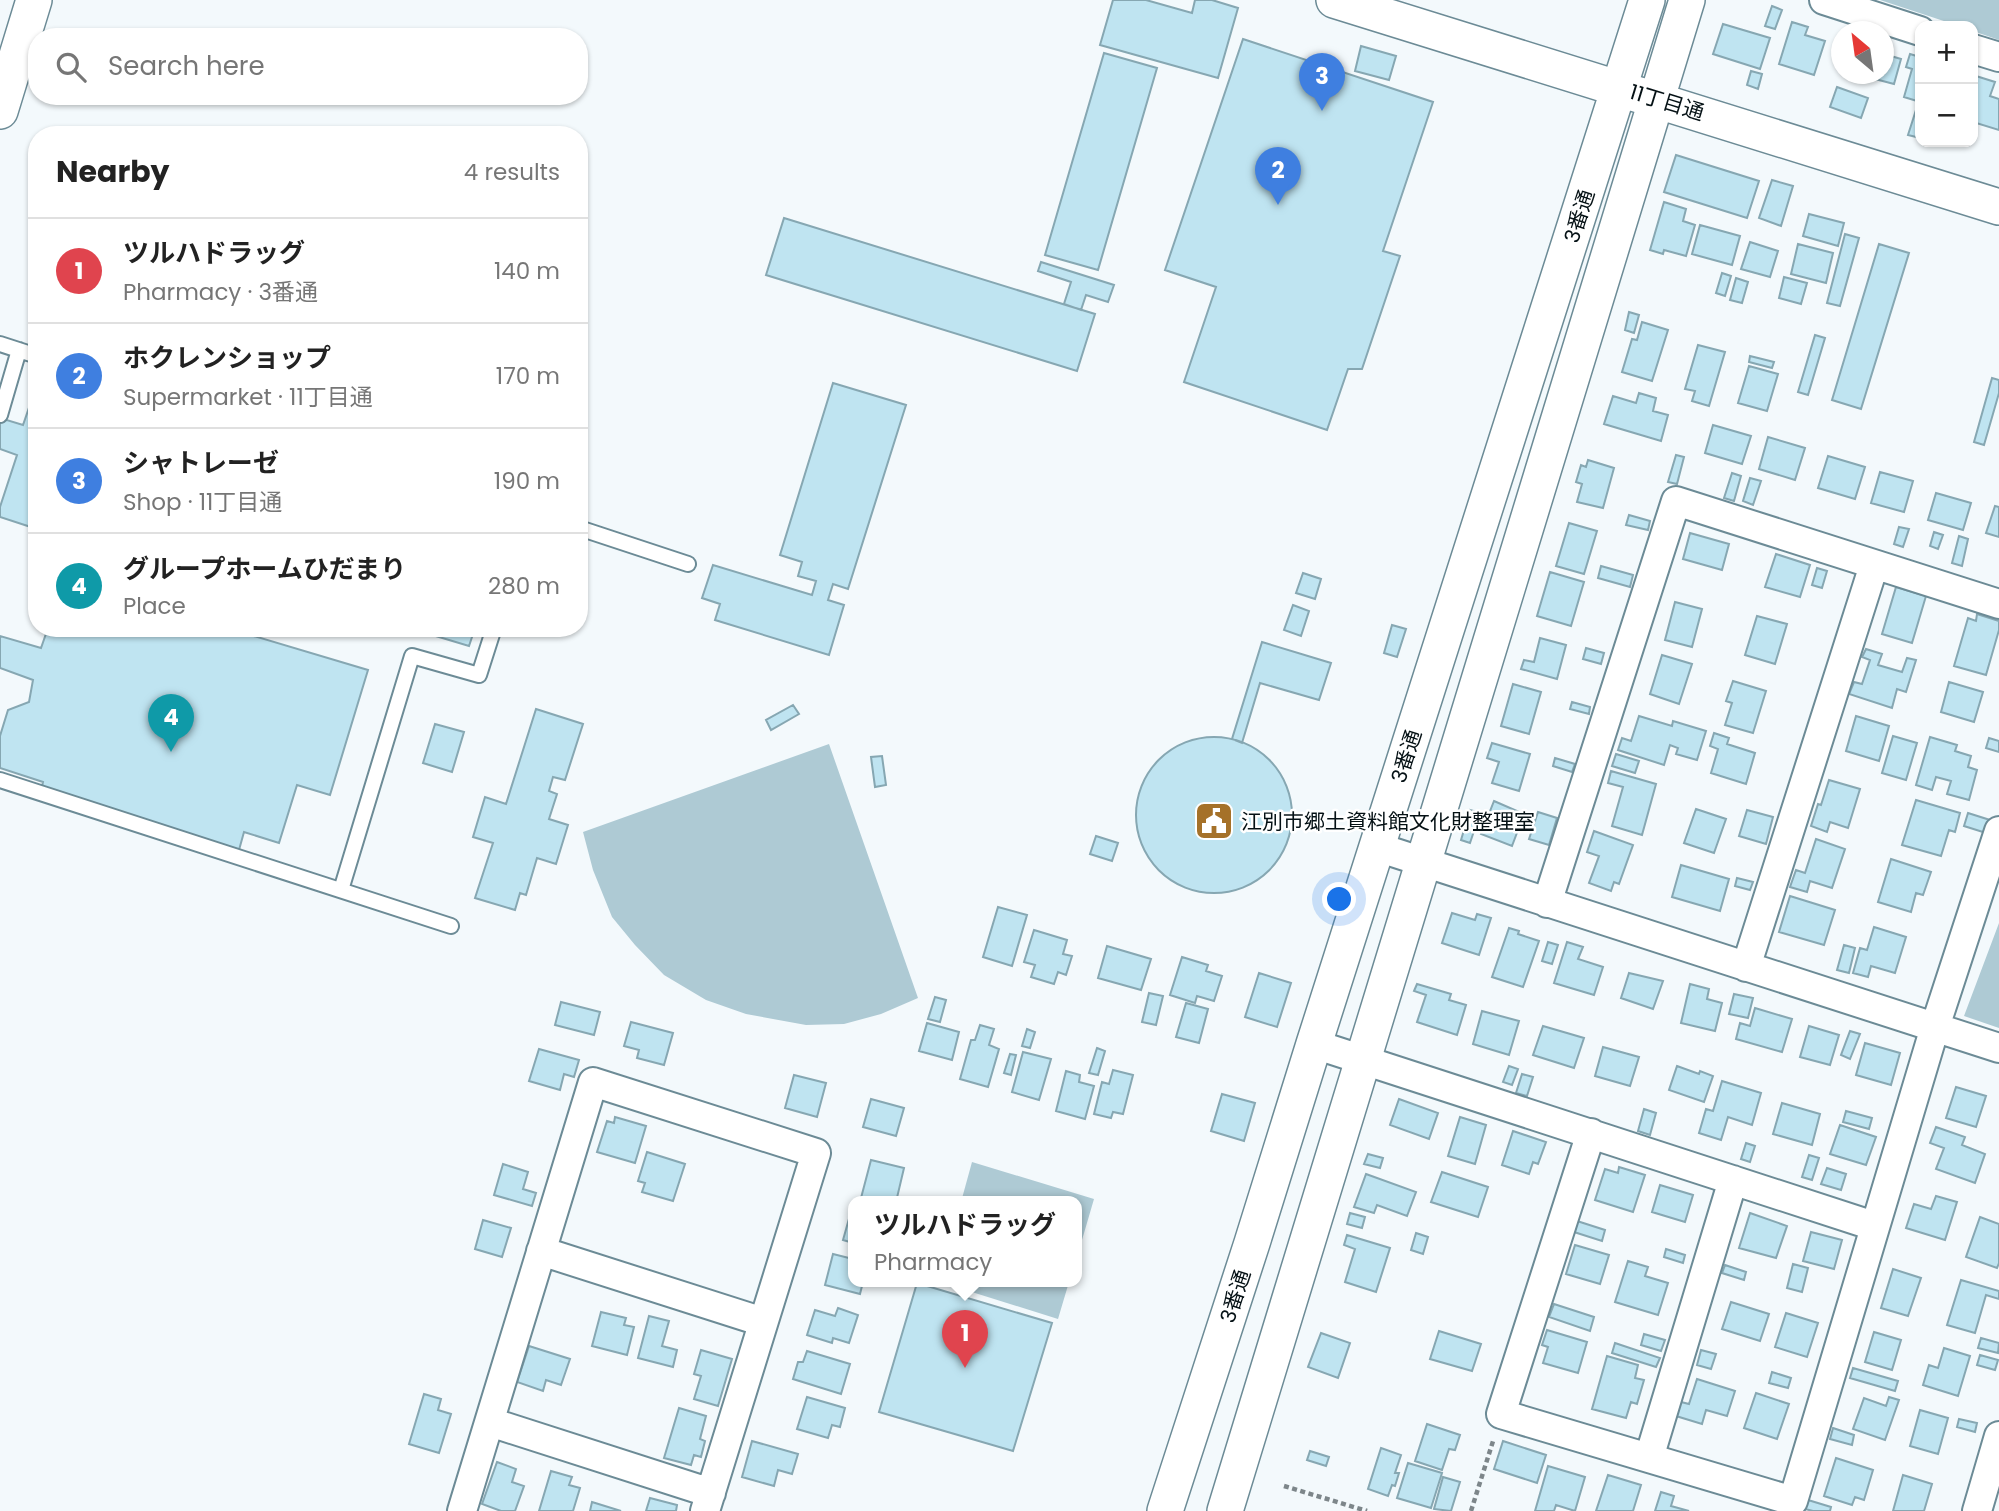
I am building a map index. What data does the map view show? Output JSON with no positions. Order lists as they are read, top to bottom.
{
  "streets": {
    "street": ["11丁目通", "3番通"]
  },
  "crossings": [
    ["11丁目通", "3番通"]
  ],
  "places": {
    "public building": ["江別市郷土資料館文化財整理室"]
  },
  "north": "top left",
  "page": {
    "map_buttons": ["+", "−"],
    "search": "Search here",
    "pins": [
      "3",
      "2",
      "4",
      "1"
    ],
    "heading": ["Nearby", "4 results"],
    "list": [
      {
        "mark": "1",
        "name": "ツルハドラッグ",
        "note": "Pharmacy · 3番通",
        "value": "140 m"
      },
      {
        "mark": "2",
        "name": "ホクレンショップ",
        "note": "Supermarket · 11丁目通",
        "value": "170 m"
      },
      {
        "mark": "3",
        "name": "シャトレーゼ",
        "note": "Shop · 11丁目通",
        "value": "190 m"
      },
      {
        "mark": "4",
        "name": "グループホームひだまり",
        "note": "Place",
        "value": "280 m"
      }
    ],
    "popup": ["ツルハドラッグ", "Pharmacy"]
  }
}
